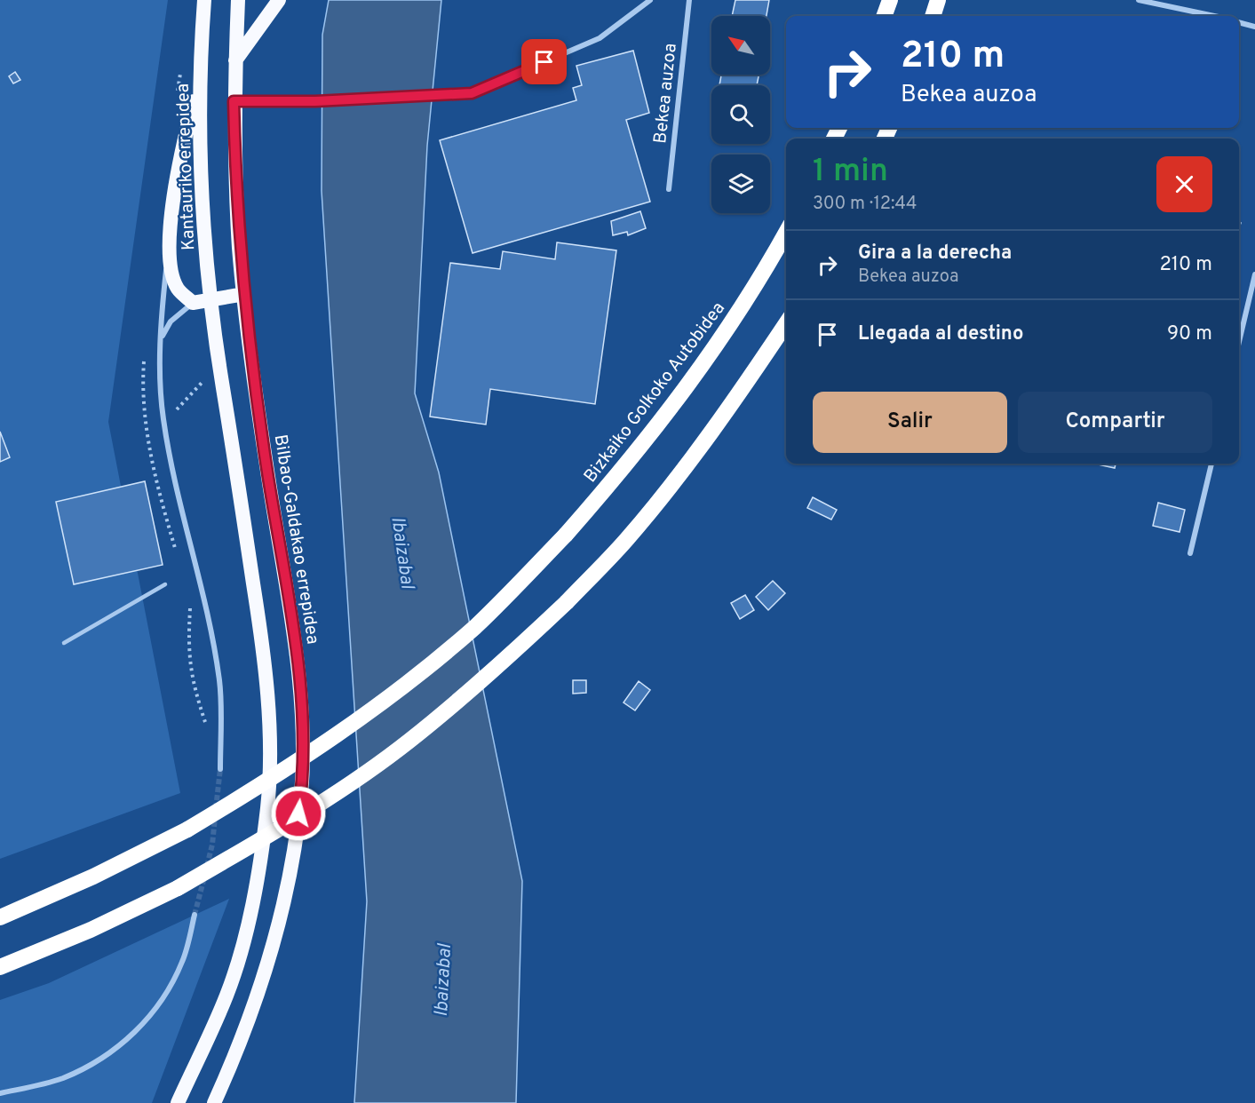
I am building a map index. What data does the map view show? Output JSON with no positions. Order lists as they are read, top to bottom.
{
  "streets": {
    "highway": ["Kantauriko errepidea", "Bizkaiko Golkoko Autobidea", "Bilbao-Galdakao errepidea"],
    "street": ["Bekea auzoa"]
  },
  "water": ["Ibaizabal"],
  "north": "top left",
  "page": {
    "turn": ["210 m", "Bekea auzoa"],
    "heading": ["1 min", "300 m · 12:44"],
    "list": [
      {
        "name": "Gira a la derecha",
        "note": "Bekea auzoa",
        "value": "210 m"
      },
      {
        "name": "Llegada al destino",
        "value": "90 m"
      }
    ],
    "buttons": ["Salir", "Compartir"]
  }
}
